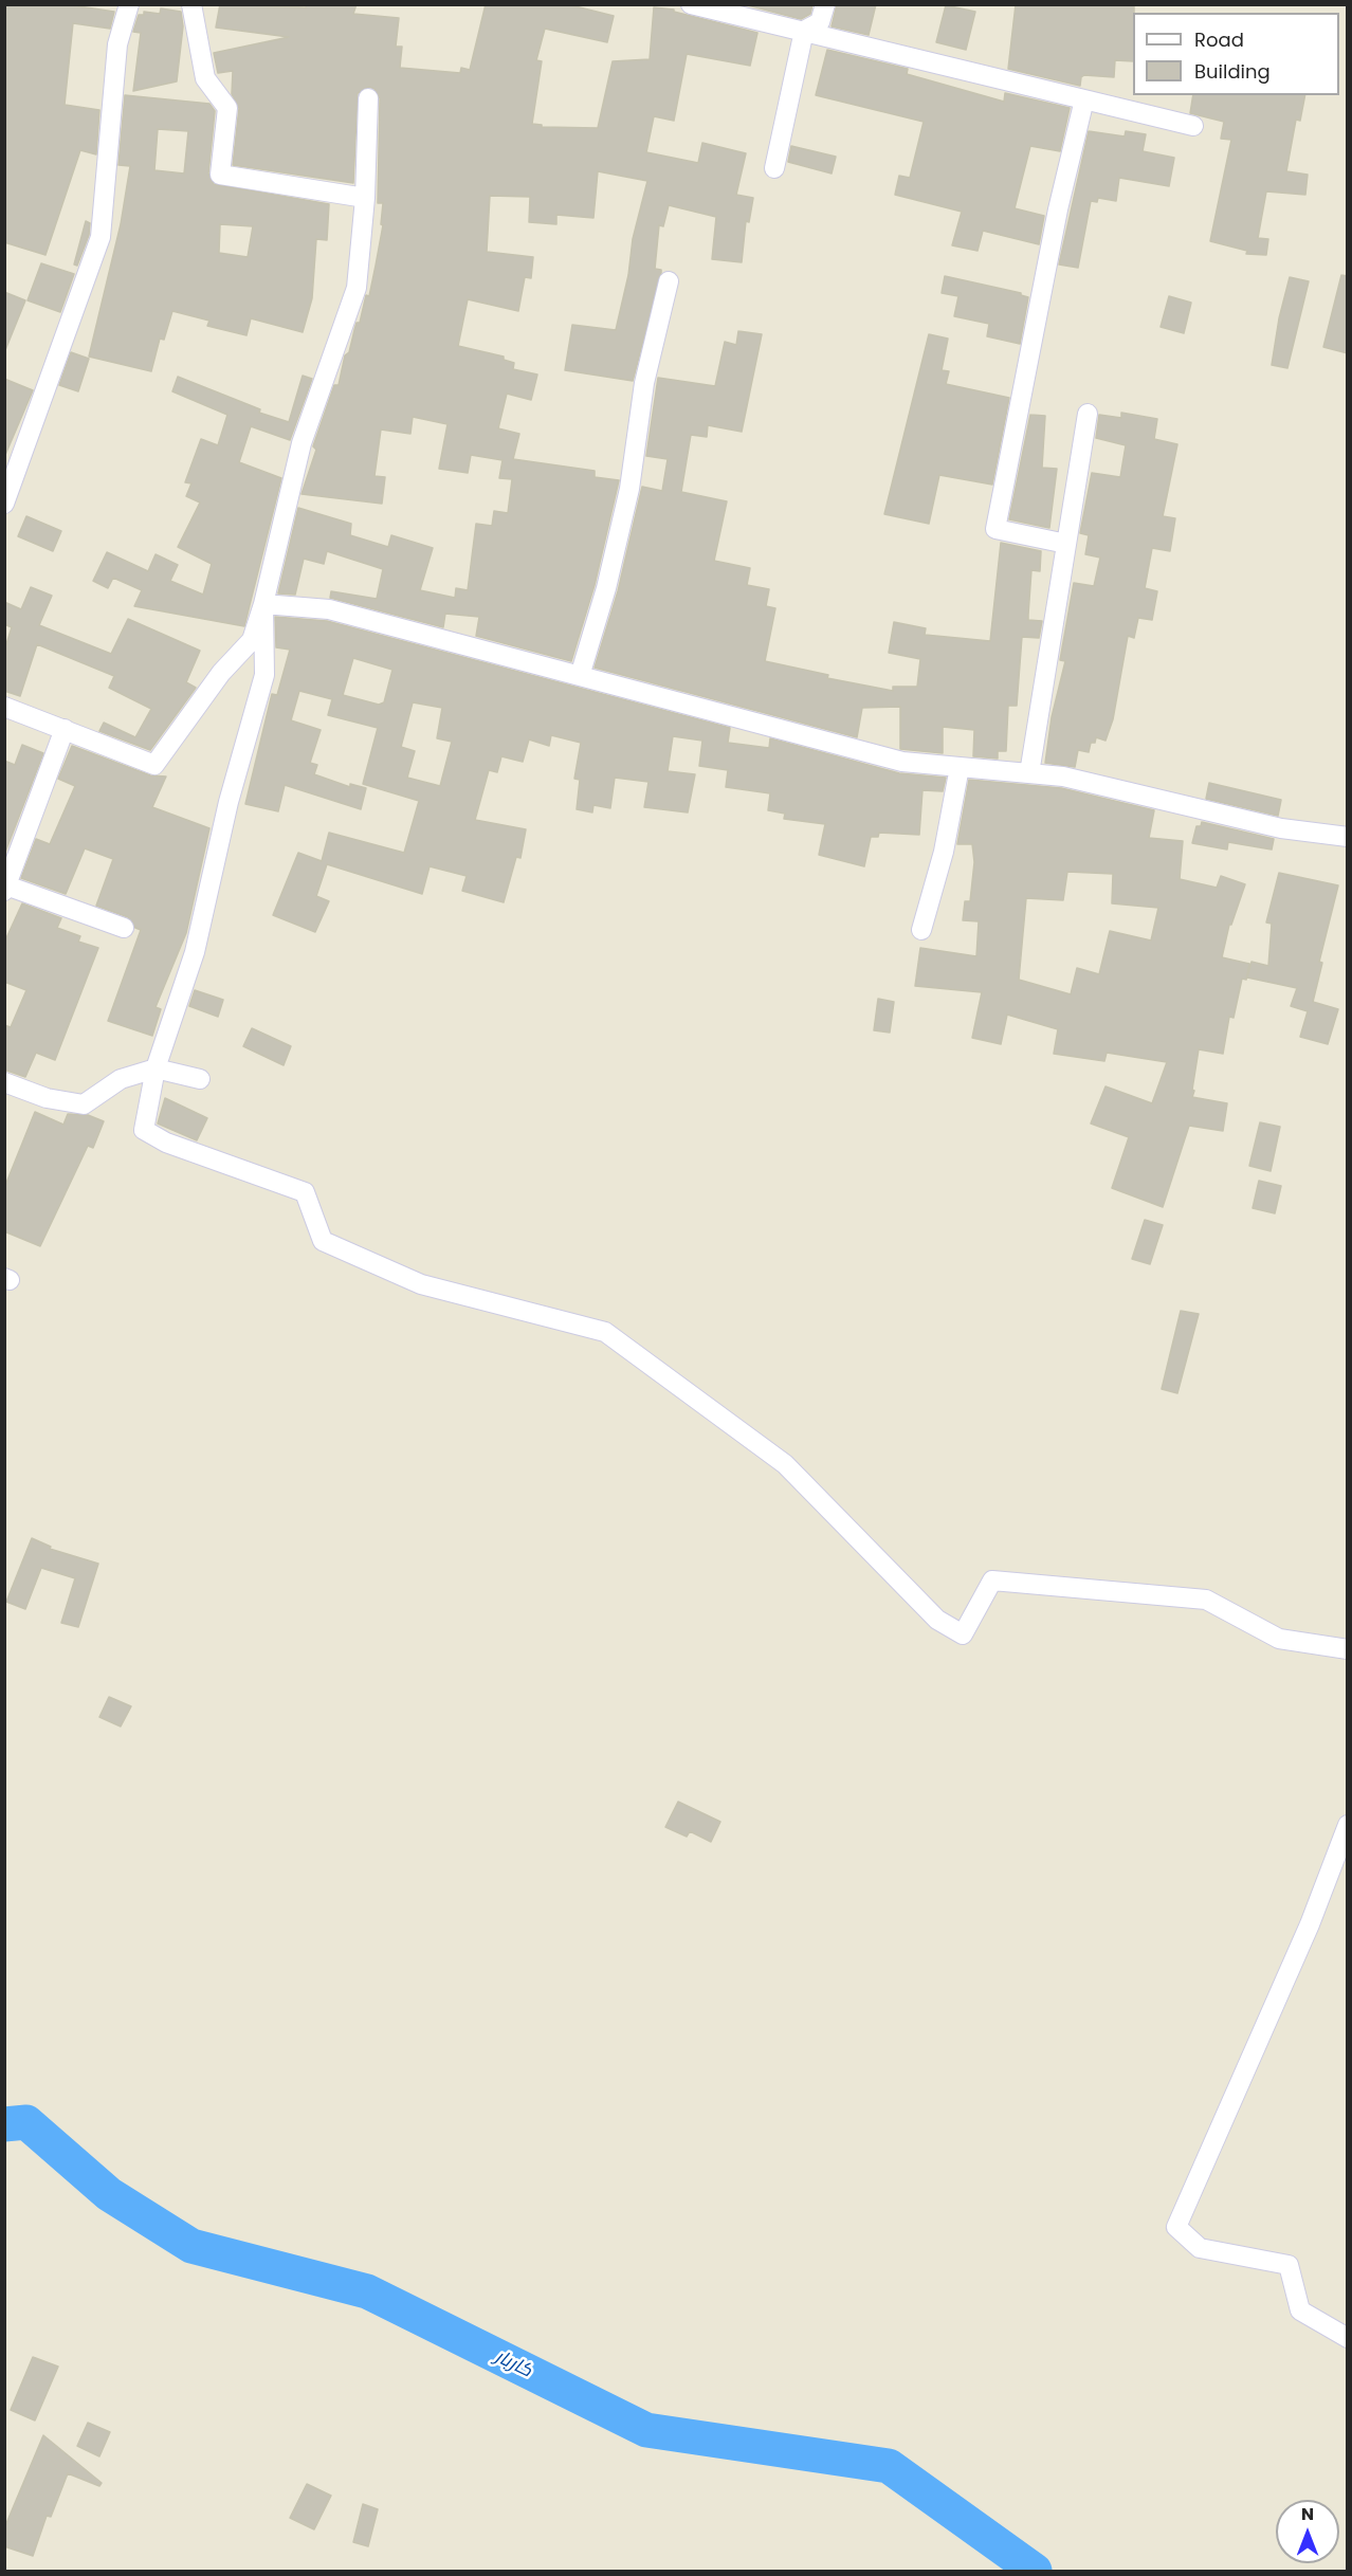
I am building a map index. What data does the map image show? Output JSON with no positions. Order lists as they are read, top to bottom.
{
  "water": ["کاربار"],
  "legend": ["Road", "Building"],
  "north": "top"
}
